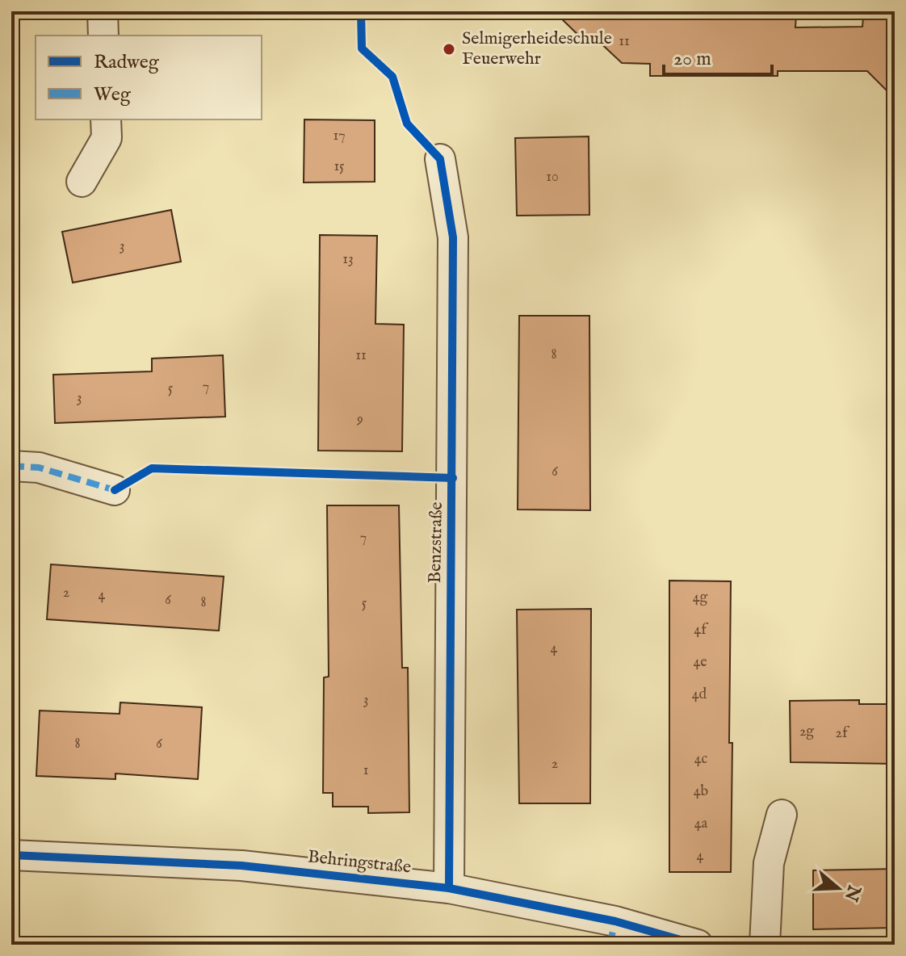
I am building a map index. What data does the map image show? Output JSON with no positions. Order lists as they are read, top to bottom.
{
  "streets": {
    "street": ["Benzstraße", "Behringstraße"]
  },
  "crossings": [
    ["Benzstraße", "Behringstraße"]
  ],
  "places": ["Selmigerheideschule Feuerwehr"],
  "house_numbers": [
    "11",
    "17",
    "15",
    "10",
    "3",
    "13",
    "8",
    "11",
    "7",
    "5",
    "3",
    "9",
    "6",
    "7",
    "2",
    "4",
    "4g",
    "6",
    "8",
    "5",
    "4f",
    "4",
    "4e",
    "4d",
    "3",
    "2g",
    "2f",
    "8",
    "6",
    "4c",
    "2",
    "1",
    "4b",
    "4a",
    "4"
  ],
  "legend": ["Radweg", "Weg"],
  "scale_bar": "20 m",
  "north": "right"
}
